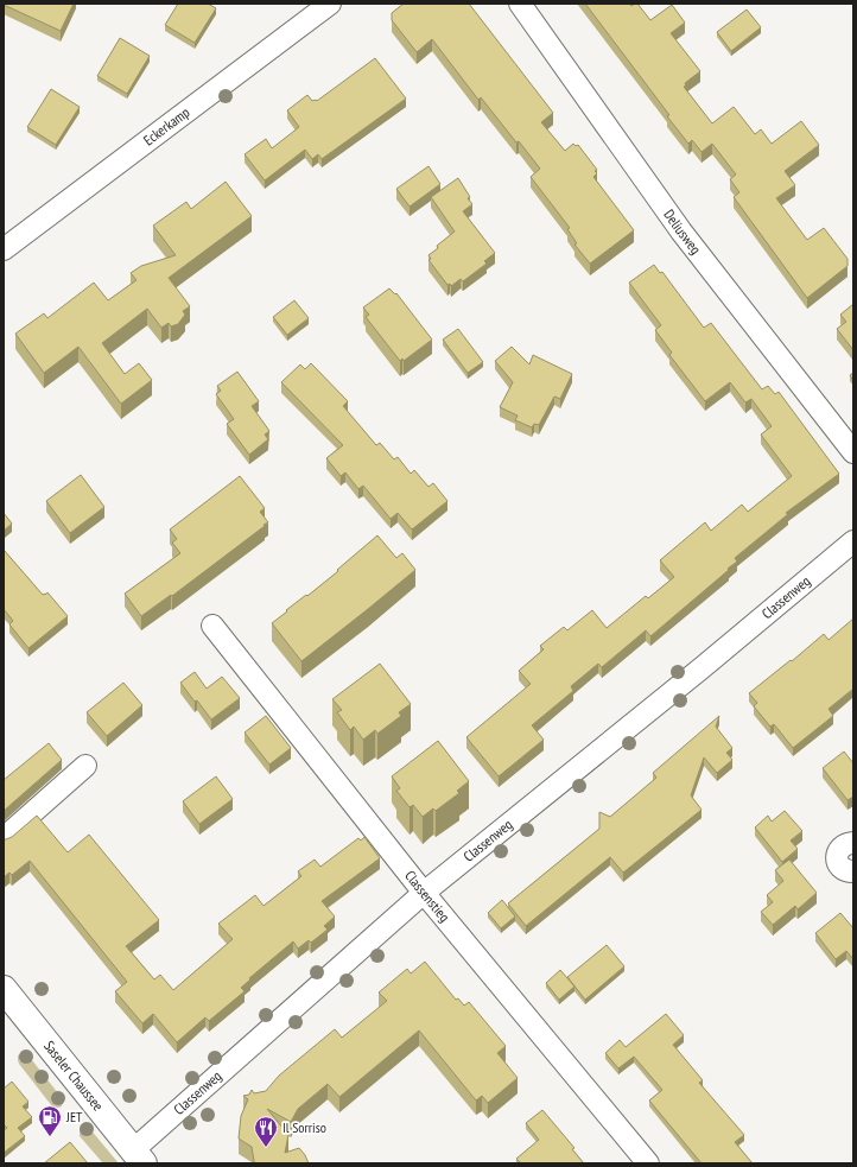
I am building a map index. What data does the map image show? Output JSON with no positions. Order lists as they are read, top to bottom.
{
  "streets": {
    "main road": ["Saseler Chaussee"],
    "street": [
      "Eckerkamp",
      "Deliusweg",
      "Classenweg",
      "Classenstieg"
    ]
  },
  "crossings": [
    ["Classenweg", "Classenstieg"],
    ["Classenweg", "Saseler Chaussee"]
  ],
  "places": {
    "fuel station": ["JET"],
    "restaurant": ["Il Sorriso"]
  }
}
